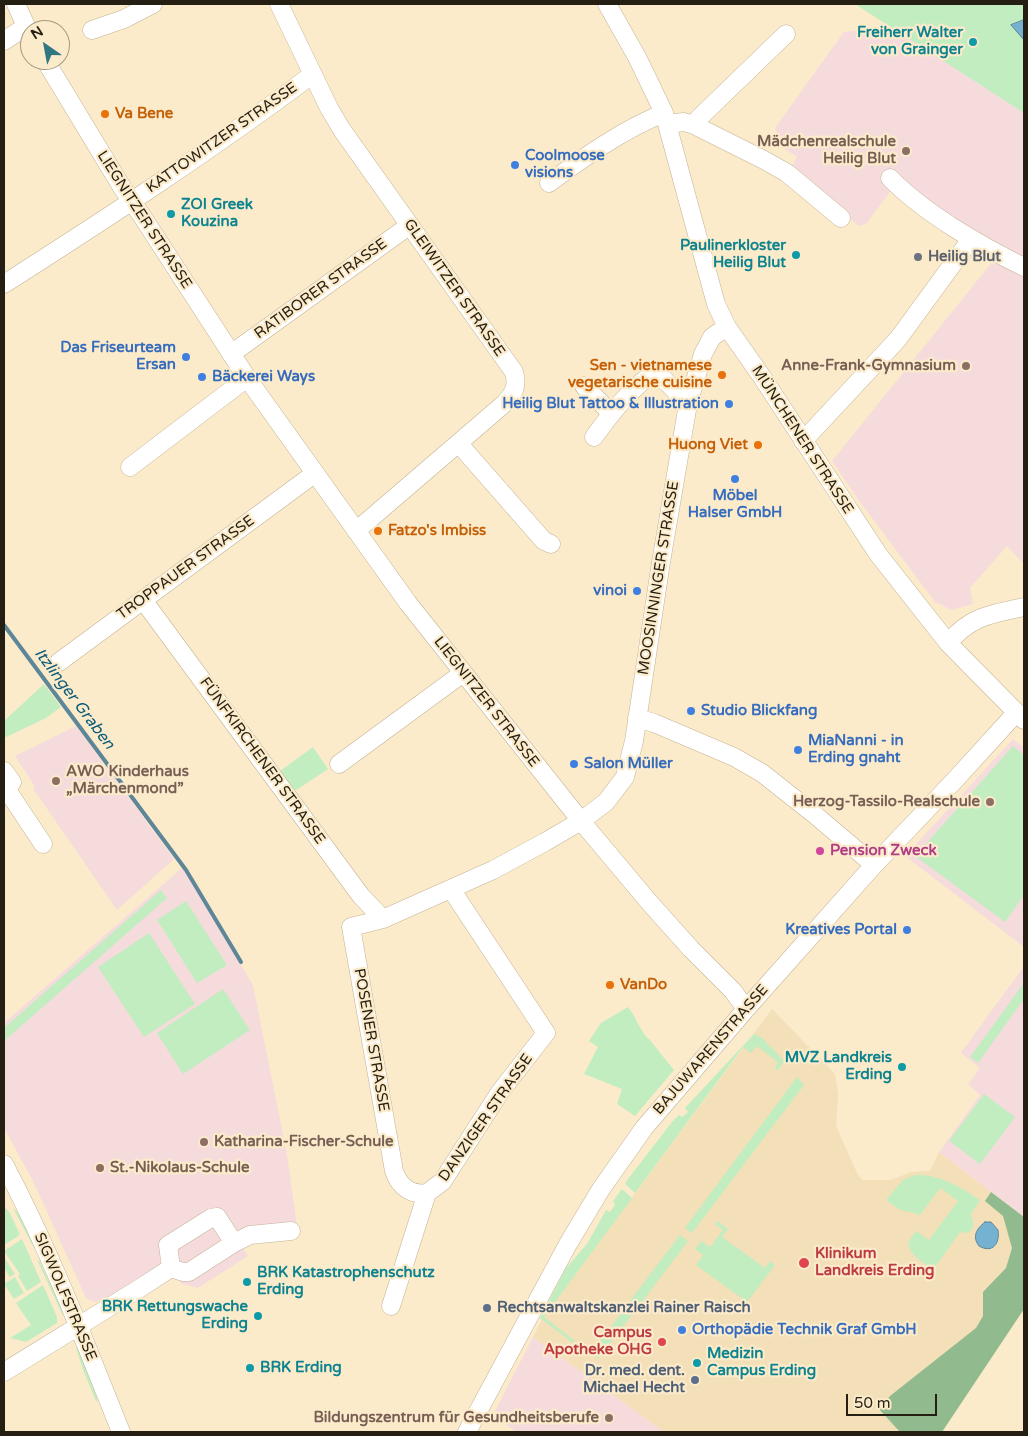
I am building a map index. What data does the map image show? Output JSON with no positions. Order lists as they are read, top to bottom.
{
  "streets": {
    "street": [
      "KATTOWITZER STRASSE",
      "LIEGNITZER STRASSE",
      "GLEIWITZER STRASSE",
      "RATIBORER STRASSE",
      "MÜNCHENER STRASSE",
      "TROPPAUER STRASSE",
      "MOOSINNINGER STRASSE",
      "FÜNFKIRCHENER STRASSE",
      "POSENER STRASSE",
      "BAJUWARENSTRASSE",
      "DANZIGER STRASSE",
      "SIGWOLFSTRASSE"
    ]
  },
  "crossings": [
    ["KATTOWITZER STRASSE", "LIEGNITZER STRASSE"],
    ["KATTOWITZER STRASSE", "GLEIWITZER STRASSE"],
    ["LIEGNITZER STRASSE", "GLEIWITZER STRASSE"],
    ["LIEGNITZER STRASSE", "RATIBORER STRASSE"],
    ["LIEGNITZER STRASSE", "TROPPAUER STRASSE"],
    ["LIEGNITZER STRASSE", "MOOSINNINGER STRASSE"],
    ["LIEGNITZER STRASSE", "BAJUWARENSTRASSE"],
    ["GLEIWITZER STRASSE", "RATIBORER STRASSE"],
    ["MÜNCHENER STRASSE", "MOOSINNINGER STRASSE"],
    ["MÜNCHENER STRASSE", "BAJUWARENSTRASSE"],
    ["TROPPAUER STRASSE", "FÜNFKIRCHENER STRASSE"],
    ["MOOSINNINGER STRASSE", "FÜNFKIRCHENER STRASSE"],
    ["MOOSINNINGER STRASSE", "POSENER STRASSE"],
    ["MOOSINNINGER STRASSE", "DANZIGER STRASSE"],
    ["POSENER STRASSE", "DANZIGER STRASSE"]
  ],
  "water": ["Itzlinger Graben"],
  "places": [
    "Freiherr Walter von Grainger",
    "Va Bene",
    "Mädchenrealschule Heilig Blut",
    "Coolmoose visions",
    "ZOI Greek Kouzina",
    "Paulinerkloster Heilig Blut",
    "Heilig Blut",
    "Das Friseurteam Ersan",
    "Anne-Frank-Gymnasium",
    "Sen - vietnamese vegetarische cuisine",
    "Bäckerei Ways",
    "Heilig Blut Tattoo & Illustration",
    "Huong Viet",
    "Möbel Halser GmbH",
    "Fatzo's Imbiss",
    "vinoi",
    "Studio Blickfang",
    "MiaNanni - in Erding gnaht",
    "Salon Müller",
    "AWO Kinderhaus „Märchenmond”",
    "Herzog-Tassilo-Realschule",
    "Pension Zweck",
    "Kreatives Portal",
    "VanDo",
    "MVZ Landkreis Erding",
    "Katharina-Fischer-Schule",
    "St.-Nikolaus-Schule",
    "Klinikum Landkreis Erding",
    "BRK Katastrophenschutz Erding",
    "Rechtsanwaltskanzlei Rainer Raisch",
    "BRK Rettungswache Erding",
    "Orthopädie Technik Graf GmbH",
    "Campus Apotheke OHG",
    "Medizin Campus Erding",
    "BRK Erding",
    "Dr. med. dent. Michael Hecht",
    "Bildungszentrum für Gesundheitsberufe"
  ],
  "scale_bar": "50 m",
  "north": "top left"
}
